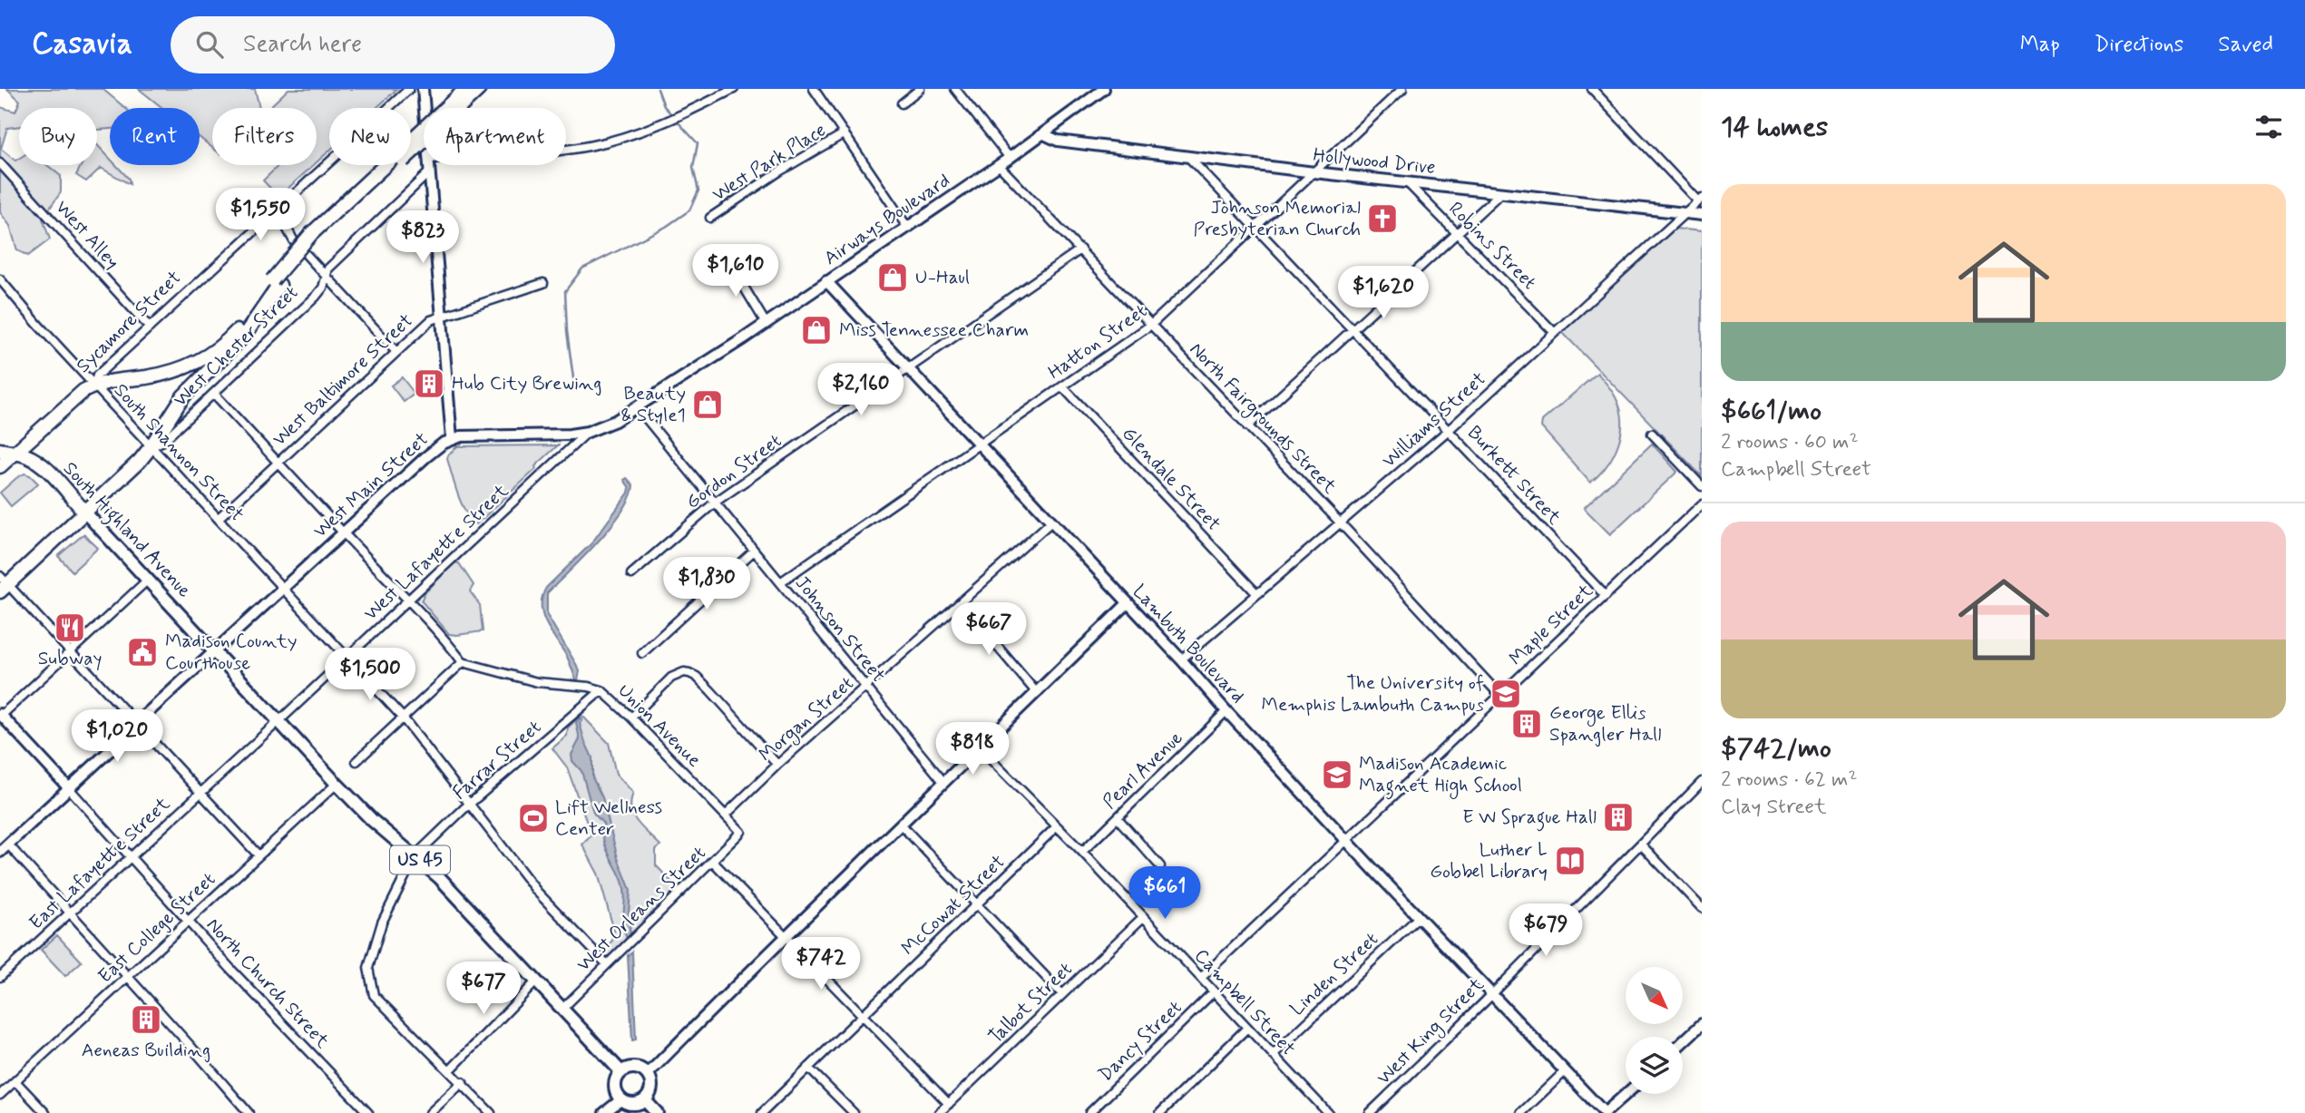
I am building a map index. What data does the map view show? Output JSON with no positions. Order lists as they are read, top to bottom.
{
  "streets": {
    "highway": [
      "Sycamore Street",
      "West Chester Street",
      "South Highland Avenue",
      "US 45"
    ],
    "street": [
      "Hollywood Drive",
      "West Park Place",
      "Airways Boulevard",
      "West Alley",
      "Robins Street",
      "Hatton Street",
      "West Baltimore Street",
      "North Fairgrounds Street",
      "Williams Street",
      "South Shannon Street",
      "Gordon Street",
      "Burkett Street",
      "Glendale Street",
      "West Main Street",
      "West Lafayette Street",
      "Maple Street",
      "Johnson Street",
      "Lambuth Boulevard",
      "Morgan Street",
      "Union Avenue",
      "Farrar Street",
      "Pearl Avenue",
      "East Lafayette Street",
      "McCowat Street",
      "West Orleans Street",
      "East College Street",
      "Linden Street",
      "North Church Street",
      "Campbell Street",
      "Talbot Street",
      "West King Street",
      "Dancy Street"
    ]
  },
  "crossings": [
    ["Hollywood Drive", "Airways Boulevard"],
    ["Hollywood Drive", "Robins Street"],
    ["Hollywood Drive", "Hatton Street"],
    ["Hollywood Drive", "Williams Street"],
    ["Hollywood Drive", "Burkett Street"],
    ["Airways Boulevard", "North Fairgrounds Street"],
    ["Airways Boulevard", "West Main Street"],
    ["Airways Boulevard", "West Lafayette Street"],
    ["Airways Boulevard", "Johnson Street"],
    ["Airways Boulevard", "Lambuth Boulevard"],
    ["West Alley", "Sycamore Street"],
    ["Robins Street", "Williams Street"],
    ["Sycamore Street", "South Shannon Street"],
    ["Sycamore Street", "South Highland Avenue"],
    ["Hatton Street", "North Fairgrounds Street"],
    ["Hatton Street", "Burkett Street"],
    ["Hatton Street", "Glendale Street"],
    ["Hatton Street", "Johnson Street"],
    ["Hatton Street", "Lambuth Boulevard"],
    ["West Chester Street", "South Shannon Street"],
    ["West Chester Street", "South Highland Avenue"],
    ["West Baltimore Street", "South Shannon Street"],
    ["North Fairgrounds Street", "Williams Street"],
    ["North Fairgrounds Street", "Gordon Street"],
    ["North Fairgrounds Street", "Maple Street"],
    ["Williams Street", "Burkett Street"],
    ["Williams Street", "Glendale Street"],
    ["Williams Street", "Lambuth Boulevard"],
    ["South Shannon Street", "West Main Street"],
    ["South Shannon Street", "West Lafayette Street"],
    ["South Shannon Street", "Farrar Street"],
    ["South Shannon Street", "West Orleans Street"],
    ["Gordon Street", "Johnson Street"],
    ["Gordon Street", "Lambuth Boulevard"],
    ["Burkett Street", "Maple Street"],
    ["West Main Street", "South Highland Avenue"],
    ["West Main Street", "West Lafayette Street"],
    ["West Main Street", "US 45"],
    ["West Main Street", "North Church Street"],
    ["South Highland Avenue", "US 45"],
    ["West Lafayette Street", "US 45"],
    ["West Lafayette Street", "East Lafayette Street"],
    ["Maple Street", "Lambuth Boulevard"],
    ["Maple Street", "Campbell Street"],
    ["Johnson Street", "Morgan Street"],
    ["Lambuth Boulevard", "Morgan Street"],
    ["Lambuth Boulevard", "Pearl Avenue"],
    ["Lambuth Boulevard", "Linden Street"],
    ["Lambuth Boulevard", "West King Street"],
    ["Morgan Street", "Union Avenue"],
    ["Union Avenue", "Farrar Street"],
    ["Union Avenue", "West Orleans Street"],
    ["Farrar Street", "US 45"],
    ["Pearl Avenue", "Campbell Street"],
    ["US 45", "East Lafayette Street"],
    ["US 45", "West Orleans Street"],
    ["US 45", "East College Street"],
    ["East Lafayette Street", "North Church Street"],
    ["McCowat Street", "Campbell Street"],
    ["East College Street", "North Church Street"],
    ["Linden Street", "Campbell Street"],
    ["Campbell Street", "Talbot Street"],
    ["Campbell Street", "Dancy Street"]
  ],
  "places": {
    "church": ["Johnson Memorial Presbyterian Church"],
    "shop": ["U-Haul", "Miss Tennessee Charm", "Beauty & Style1"],
    "building": [
      "Hub City Brewing",
      "George Ellis Spangler Hall",
      "E W Sprague Hall",
      "Aeneas Building"
    ],
    "restaurant": ["Subway"],
    "public building": ["Madison County Courthouse"],
    "school or university": ["The University of Memphis Lambuth Campus", "Madison Academic Magnet High School"],
    "sports": ["Lift Wellness Center"],
    "library": ["Luther L Gobbel Library"]
  },
  "north": "bottom right",
  "page": {
    "header": "Casavia",
    "search": "Search here",
    "nav": ["Map", "Directions", "Saved"],
    "heading": "14 homes",
    "chip": [
      "Buy",
      "Rent",
      "Filters",
      "New",
      "Apartment"
    ],
    "list": [
      {
        "name": "$661/mo",
        "note": "2 rooms · 60 m² · Campbell Street"
      },
      {
        "name": "$742/mo",
        "note": "2 rooms · 62 m² · Clay Street"
      }
    ],
    "price": [
      "$1,550",
      "$823",
      "$1,610",
      "$1,620",
      "$2,160",
      "$1,830",
      "$667",
      "$1,500",
      "$1,020",
      "$818",
      "$661",
      "$679",
      "$742",
      "$677"
    ]
  }
}
